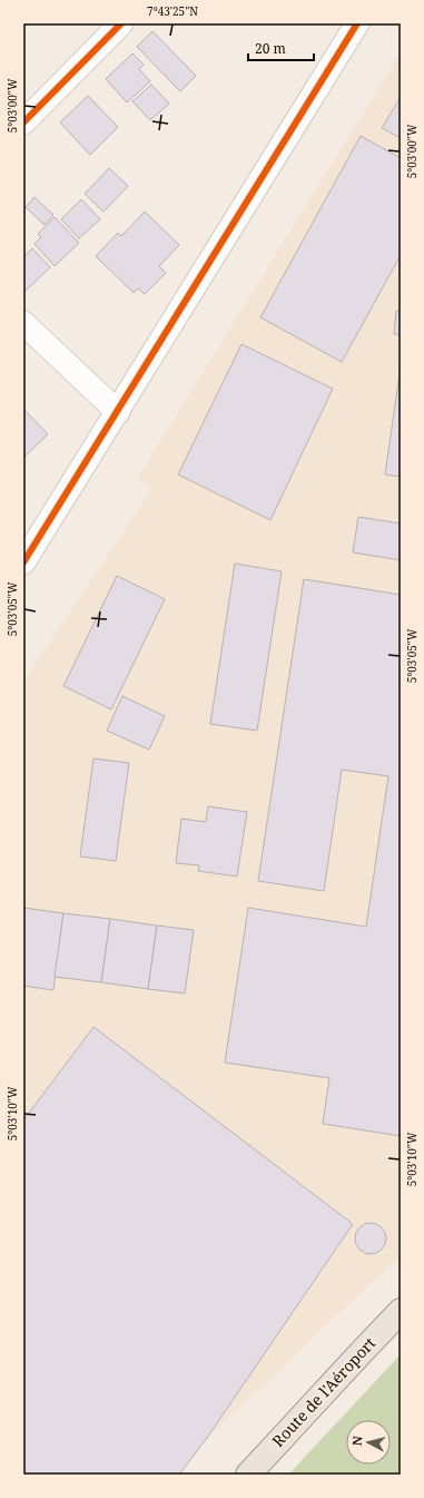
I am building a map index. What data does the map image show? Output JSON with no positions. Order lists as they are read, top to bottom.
{
  "streets": {
    "main road": ["Route de l'Aéroport"]
  },
  "scale_bar": "20 m",
  "north": "left",
  "coordinates": [
    "7°43'25\"N",
    "5°03'00\"W",
    "5°03'05\"W",
    "5°03'10\"W"
  ]
}
